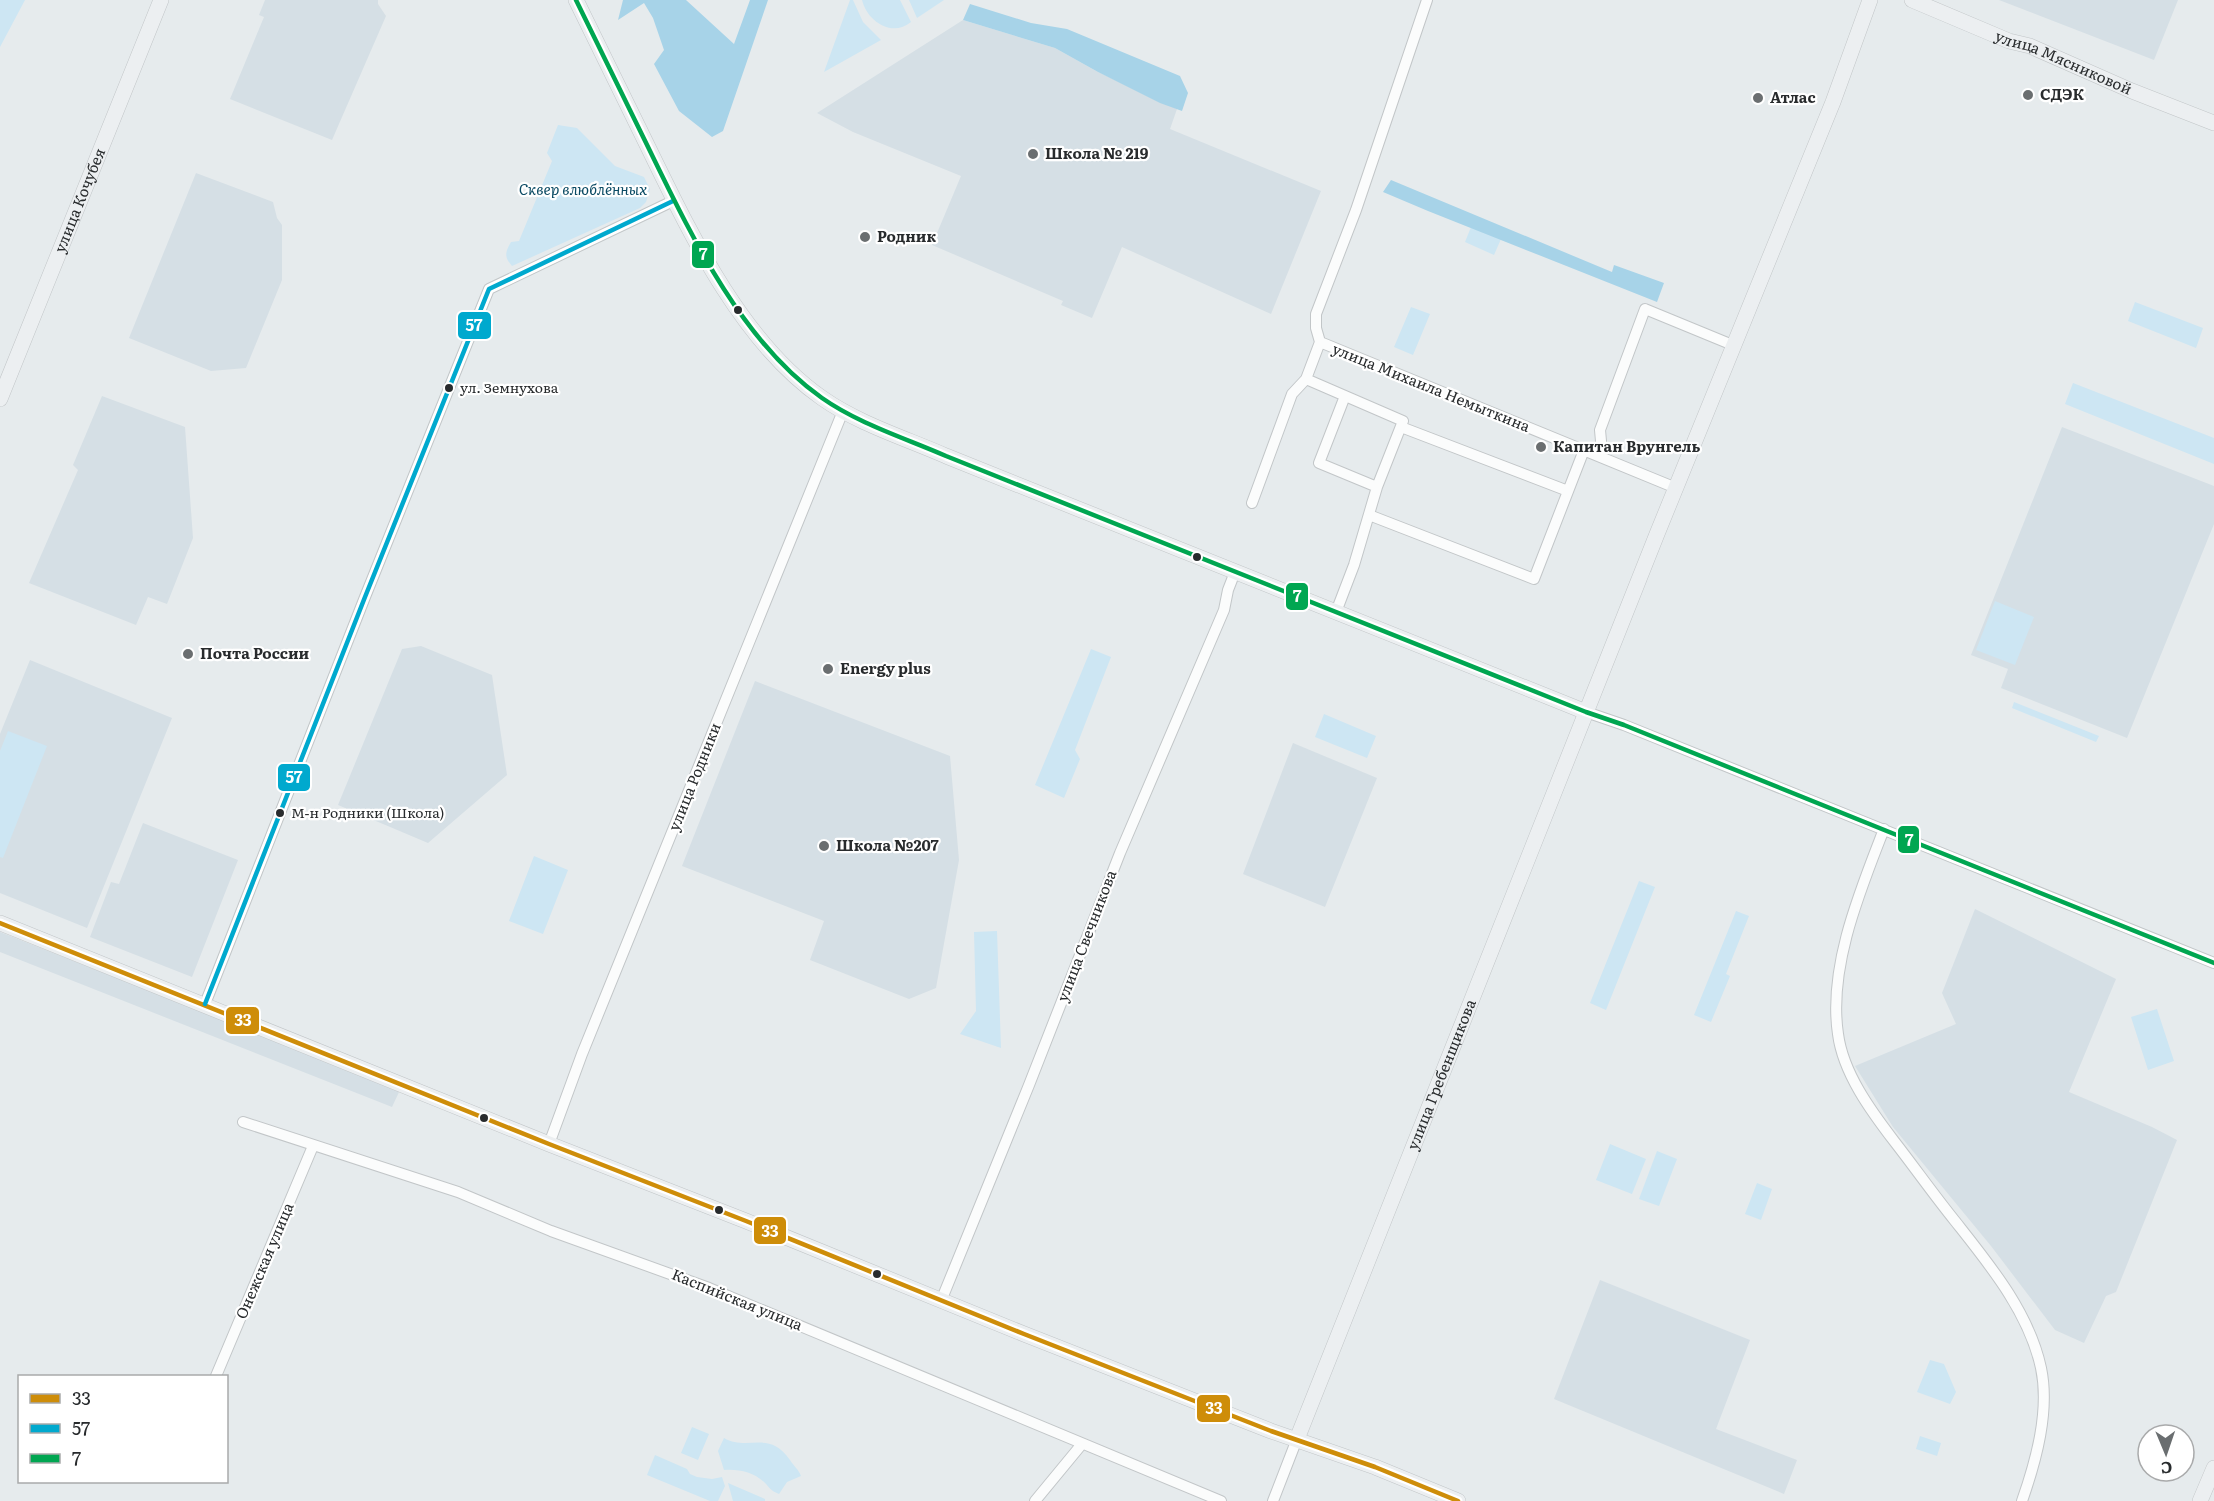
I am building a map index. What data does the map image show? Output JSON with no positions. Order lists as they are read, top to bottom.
{
  "streets": {
    "street": [
      "улица Мясниковой",
      "улица Кочубея",
      "улица Михаила Немыткина",
      "улица Родники",
      "улица Свечникова",
      "улица Гребенщикова",
      "Онежская улица",
      "Каспийская улица"
    ]
  },
  "crossings": [
    ["улица Михаила Немыткина", "улица Гребенщикова"],
    ["Онежская улица", "Каспийская улица"]
  ],
  "parks": ["Сквер влюблённых"],
  "places": [
    "СДЭК",
    "Атлас",
    "Школа № 219",
    "Родник",
    "ул. Земнухова",
    "Капитан Врунгель",
    "Почта России",
    "Energy plus",
    "М-н Родники (Школа)",
    "Школа №207"
  ],
  "lines": ["transit line 7", "transit line 57", "transit line 33"],
  "legend": ["33", "57", "7"],
  "north": "bottom"
}
